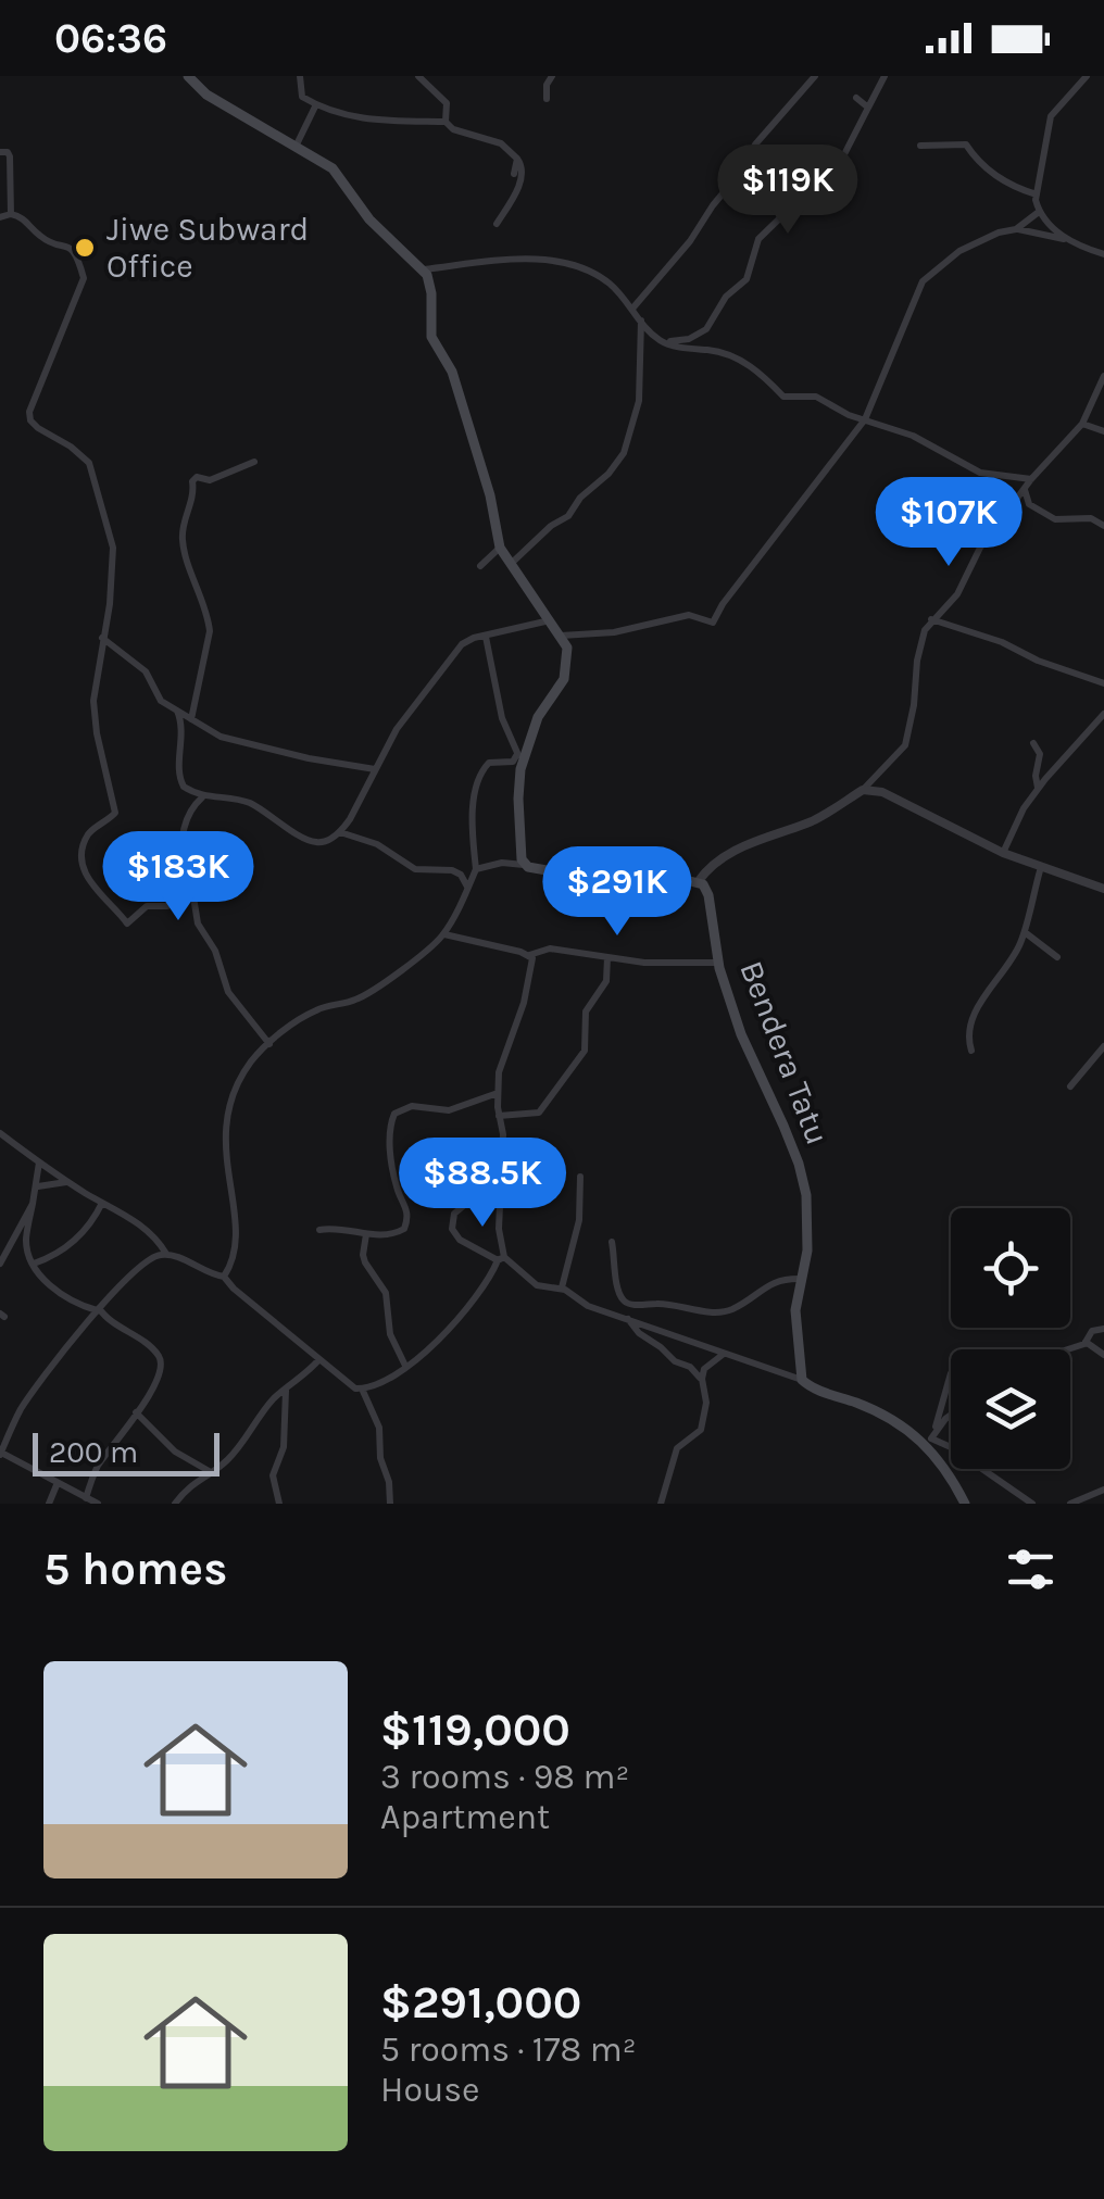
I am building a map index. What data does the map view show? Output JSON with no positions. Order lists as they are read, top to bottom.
{
  "streets": {
    "main road": ["Bendera Tatu"]
  },
  "places": ["Jiwe Subward Office"],
  "scale_bar": "200 m",
  "page": {
    "status": "06:36",
    "price": [
      "$119K",
      "$107K",
      "$183K",
      "$291K",
      "$88.5K"
    ],
    "scale": "200 m",
    "heading": "5 homes",
    "list": [
      {
        "name": "$119,000",
        "note": "3 rooms · 98 m² · Apartment"
      },
      {
        "name": "$291,000",
        "note": "5 rooms · 178 m² · House"
      }
    ]
  }
}
